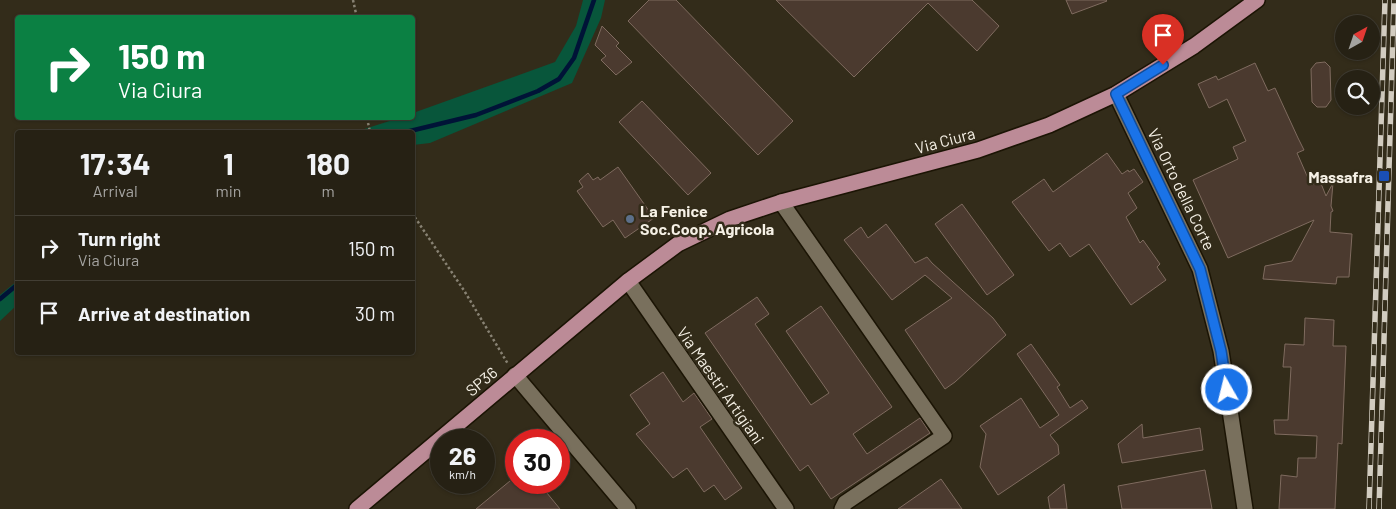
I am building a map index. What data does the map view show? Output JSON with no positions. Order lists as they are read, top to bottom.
{
  "streets": {
    "main road": ["Via Ciura", "SP36"],
    "street": ["Via Orto della Corte", "Via Maestri Artigiani"]
  },
  "crossings": [
    ["Via Ciura", "Via Orto della Corte"],
    ["Via Ciura", "SP36"],
    ["Via Ciura", "Via Maestri Artigiani"],
    ["SP36", "Via Maestri Artigiani"]
  ],
  "places": {
    "transit": ["Massafra"],
    "other": ["La Fenice Soc.Coop. Agricola"]
  },
  "north": "top right",
  "page": {
    "turn": ["150 m", "Via Ciura"],
    "eta": [
      "17:34",
      "Arrival",
      "1",
      "min",
      "180",
      "m"
    ],
    "list": [
      {
        "name": "Turn right",
        "note": "Via Ciura",
        "value": "150 m"
      },
      {
        "name": "Arrive at destination",
        "value": "30 m"
      }
    ],
    "speed": "26 km/h",
    "limit": "30"
  }
}
